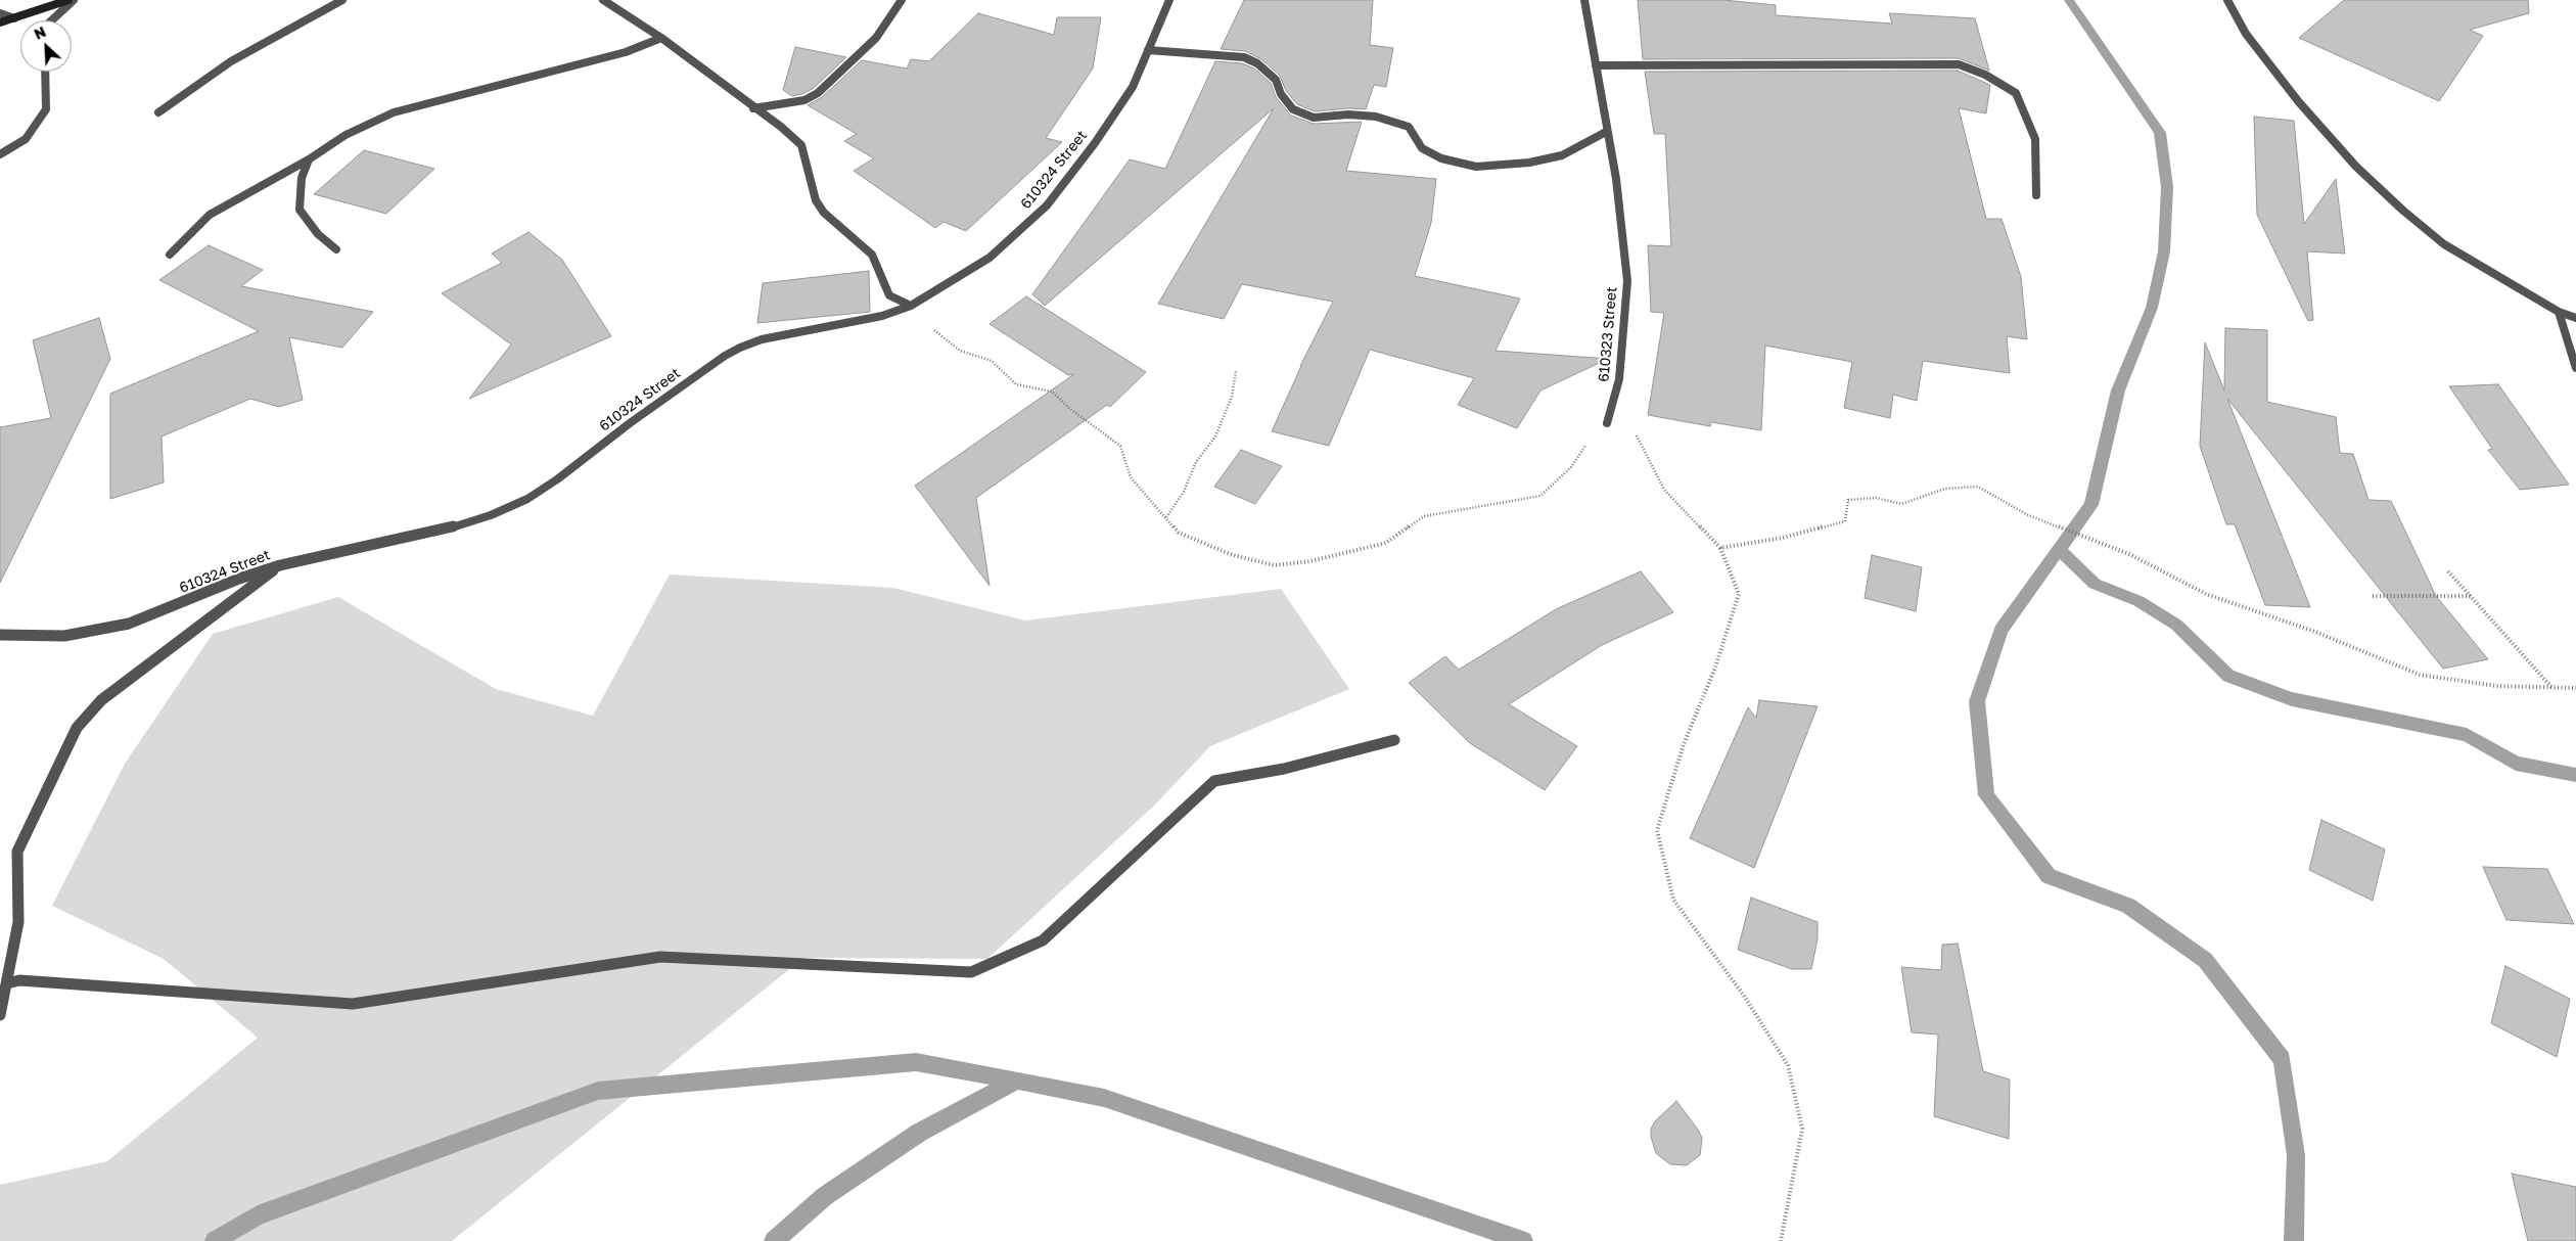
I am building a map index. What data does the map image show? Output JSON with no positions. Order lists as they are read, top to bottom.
{
  "streets": {
    "street": ["610324 Street", "610323 Street"]
  },
  "north": "top left"
}
